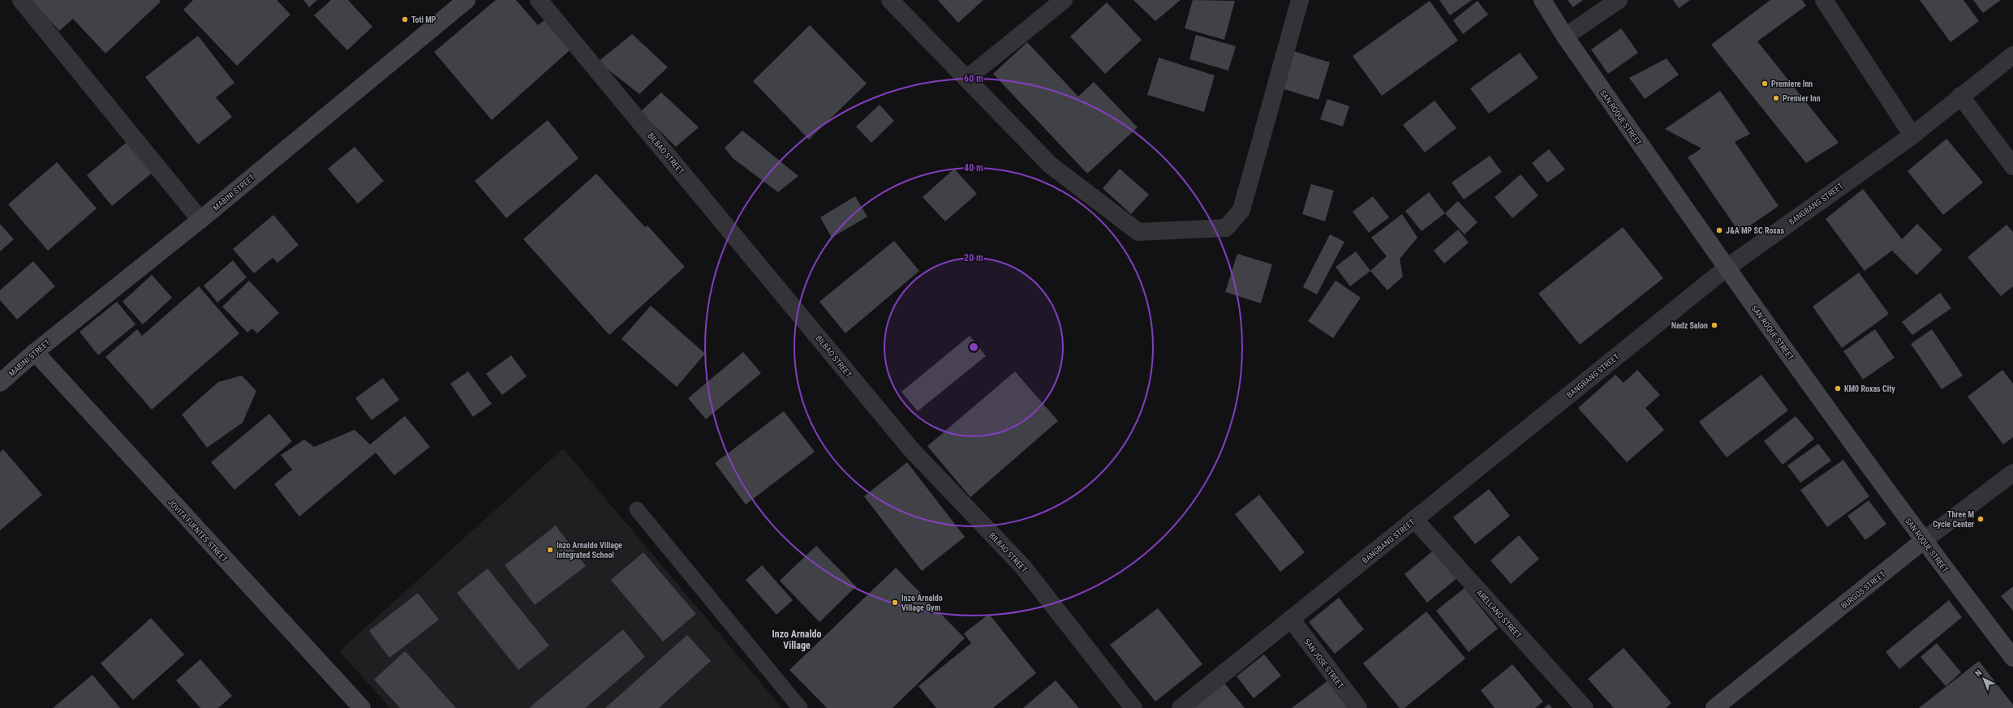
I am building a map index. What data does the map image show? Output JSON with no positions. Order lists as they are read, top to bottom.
{
  "streets": {
    "main road": [
      "SAN ROQUE STREET",
      "MABINI STREET",
      "JOVITA FUENTES STREET",
      "BURGOS STREET"
    ],
    "street": [
      "BILBAO STREET",
      "BANGBANG STREET",
      "ARELLANO STREET",
      "SAN JOSE STREET"
    ]
  },
  "crossings": [
    ["SAN ROQUE STREET", "BANGBANG STREET"],
    ["SAN ROQUE STREET", "BURGOS STREET"],
    ["MABINI STREET", "JOVITA FUENTES STREET"],
    ["BANGBANG STREET", "ARELLANO STREET"],
    ["BANGBANG STREET", "SAN JOSE STREET"]
  ],
  "districts": ["Inzo Arnaldo Village"],
  "places": [
    "Toti MP",
    "Premiere Inn",
    "Premier Inn",
    "J&A MP SC Roxas",
    "Nadz Salon",
    "KM0 Roxas City",
    "Three M Cycle Center",
    "Inzo Arnaldo Village Integrated School",
    "Inzo Arnaldo Village Gym"
  ],
  "north": "top left",
  "rings": ["60 m", "40 m", "20 m"]
}
